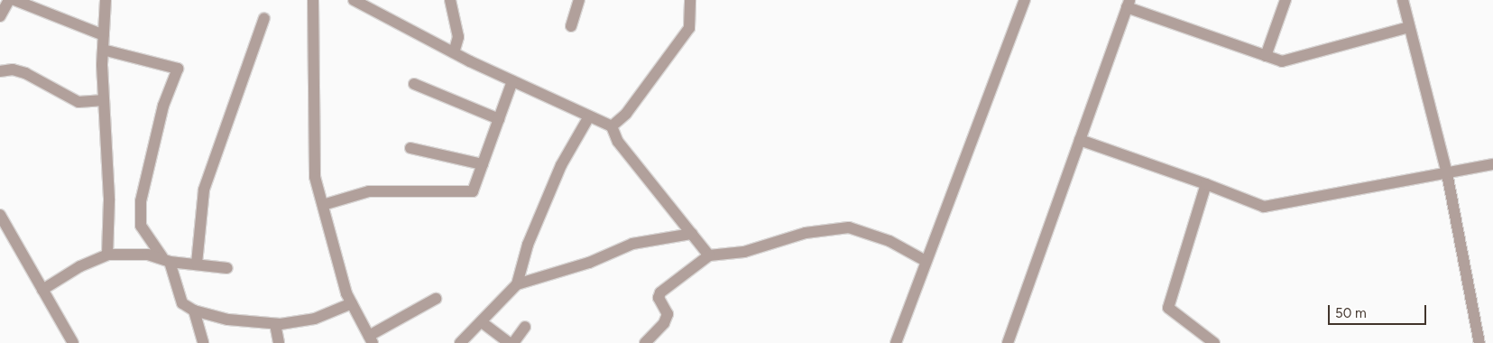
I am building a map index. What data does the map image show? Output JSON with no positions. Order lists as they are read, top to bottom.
{
  "scale_bar": "50 m"
}
